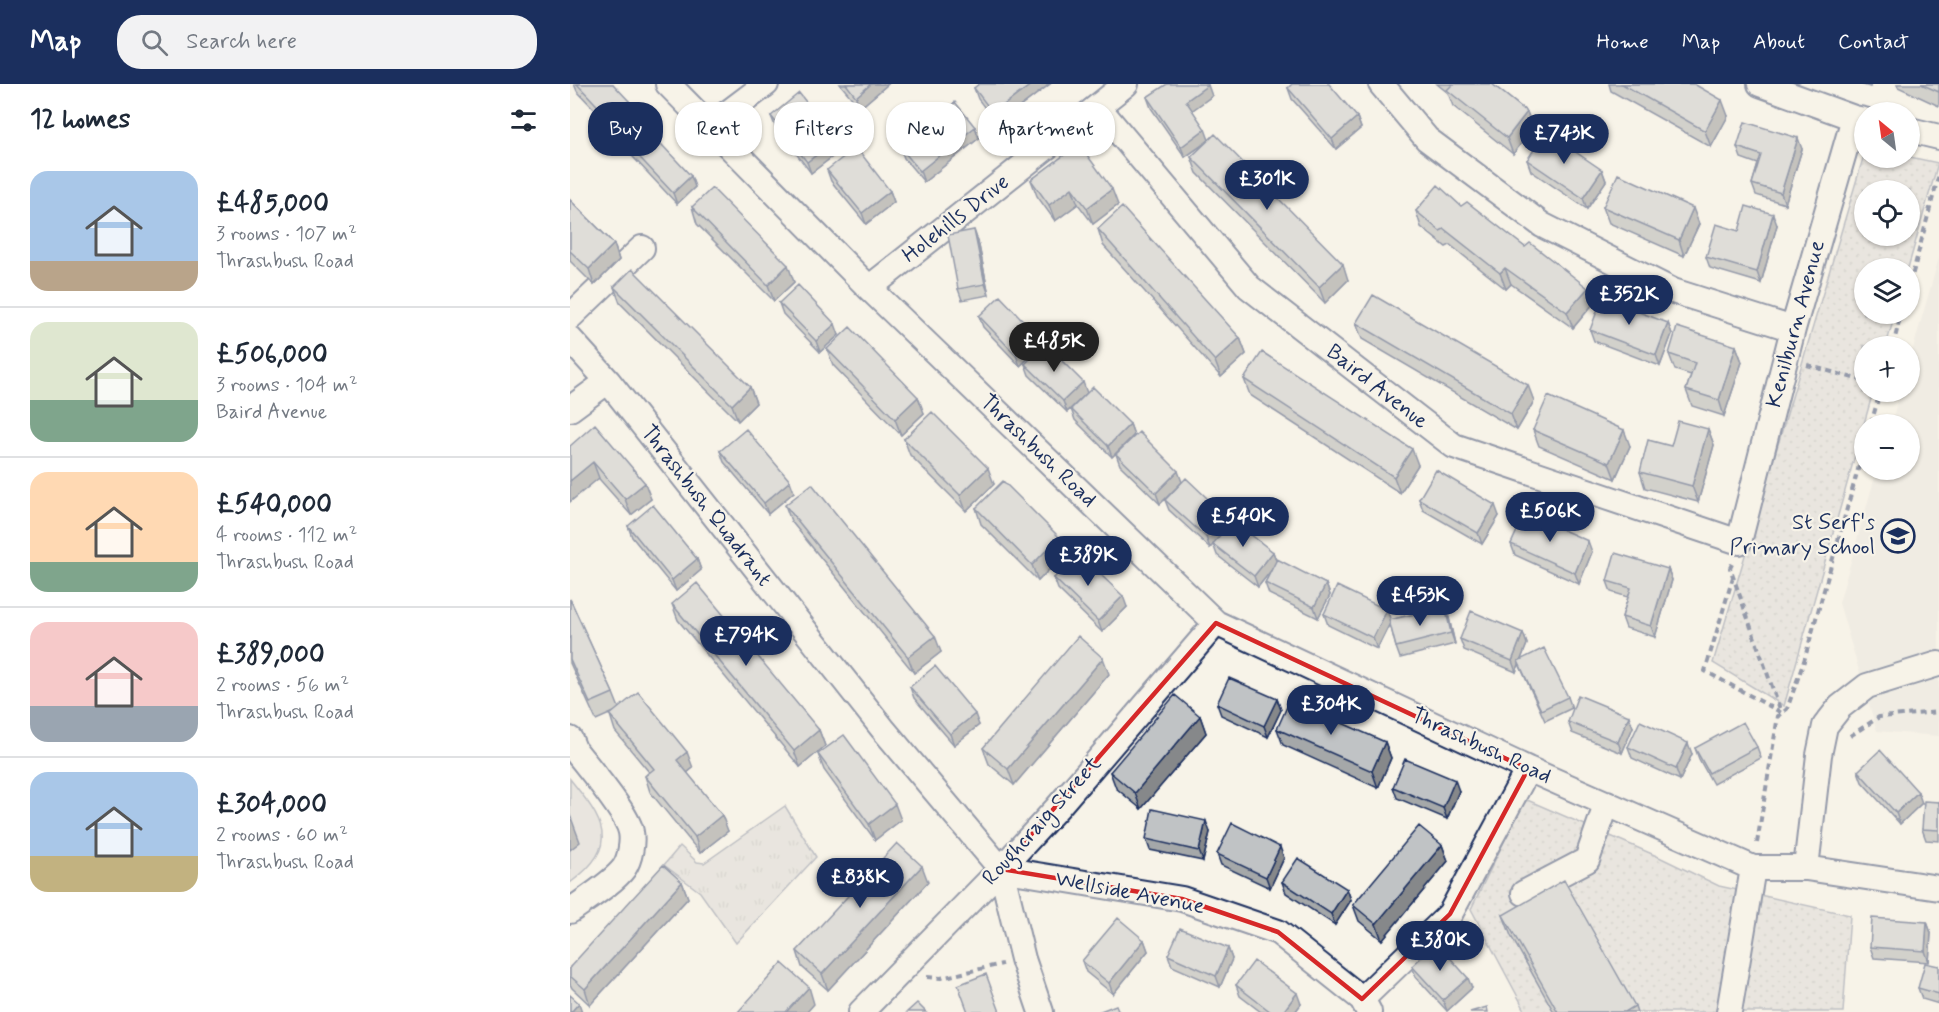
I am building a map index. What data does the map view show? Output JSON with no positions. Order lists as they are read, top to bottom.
{
  "streets": {
    "street": [
      "Holehills Drive",
      "Kenilburn Avenue",
      "Baird Avenue",
      "Thrashbush Road",
      "Thrashbush Quadrant",
      "Roughcraig Street",
      "Wellside Avenue"
    ]
  },
  "crossings": [
    ["Holehills Drive", "Thrashbush Road"],
    ["Kenilburn Avenue", "Baird Avenue"],
    ["Thrashbush Road", "Roughcraig Street"],
    ["Thrashbush Quadrant", "Roughcraig Street"],
    ["Thrashbush Quadrant", "Wellside Avenue"],
    ["Roughcraig Street", "Wellside Avenue"]
  ],
  "places": {
    "school or university": ["St Serf's Primary School"]
  },
  "north": "top left",
  "page": {
    "header": "Map",
    "search": "Search here",
    "nav": [
      "Home",
      "Map",
      "About",
      "Contact"
    ],
    "heading": "12 homes",
    "map_buttons": ["+", "−"],
    "chip": [
      "Buy",
      "Rent",
      "Filters",
      "New",
      "Apartment"
    ],
    "price": [
      "£743K",
      "£301K",
      "£352K",
      "£485K",
      "£506K",
      "£540K",
      "£389K",
      "£453K",
      "£794K",
      "£304K",
      "£838K",
      "£380K"
    ],
    "list": [
      {
        "name": "£485,000",
        "note": "3 rooms · 107 m² · Thrashbush Road"
      },
      {
        "name": "£506,000",
        "note": "3 rooms · 104 m² · Baird Avenue"
      },
      {
        "name": "£540,000",
        "note": "4 rooms · 112 m² · Thrashbush Road"
      },
      {
        "name": "£389,000",
        "note": "2 rooms · 56 m² · Thrashbush Road"
      },
      {
        "name": "£304,000",
        "note": "2 rooms · 60 m² · Thrashbush Road"
      }
    ]
  }
}
